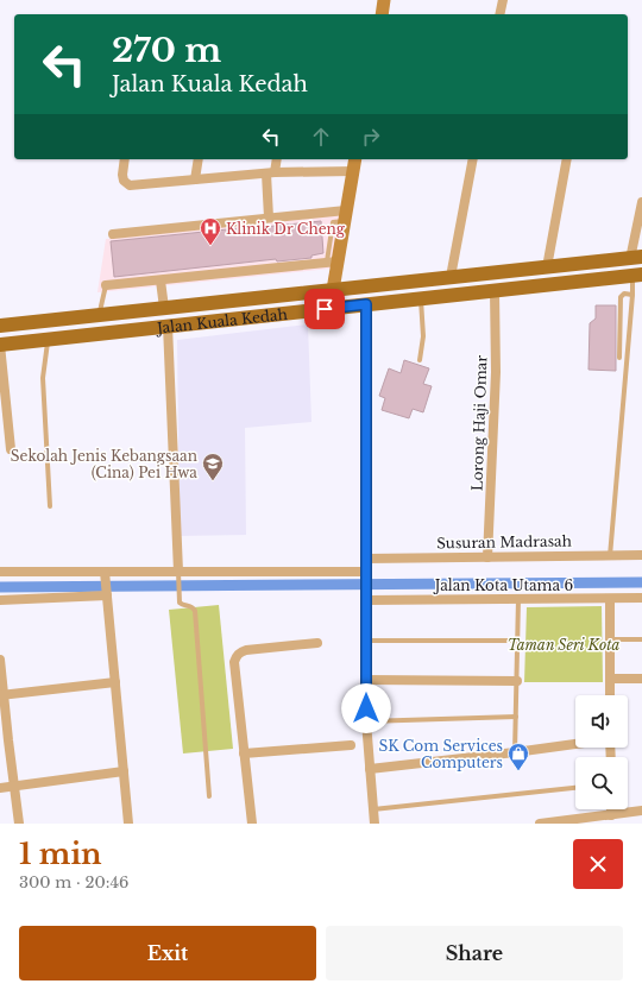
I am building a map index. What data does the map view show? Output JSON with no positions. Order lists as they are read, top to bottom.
{
  "streets": {
    "main road": ["Jalan Kuala Kedah"],
    "street": ["Lorong Haji Omar", "Susuran Madrasah", "Jalan Kota Utama 6"]
  },
  "crossings": [
    ["Jalan Kuala Kedah", "Lorong Haji Omar"],
    ["Lorong Haji Omar", "Susuran Madrasah"]
  ],
  "parks": ["Taman Seri Kota"],
  "places": {
    "hospital": ["Klinik Dr Cheng"],
    "school or university": ["Sekolah Jenis Kebangsaan (Cina) Pei Hwa"],
    "shop": ["SK Com Services Computers"]
  },
  "page": {
    "turn": ["270 m", "Jalan Kuala Kedah"],
    "heading": ["1 min", "300 m · 20:46"],
    "buttons": ["Exit", "Share"]
  }
}
